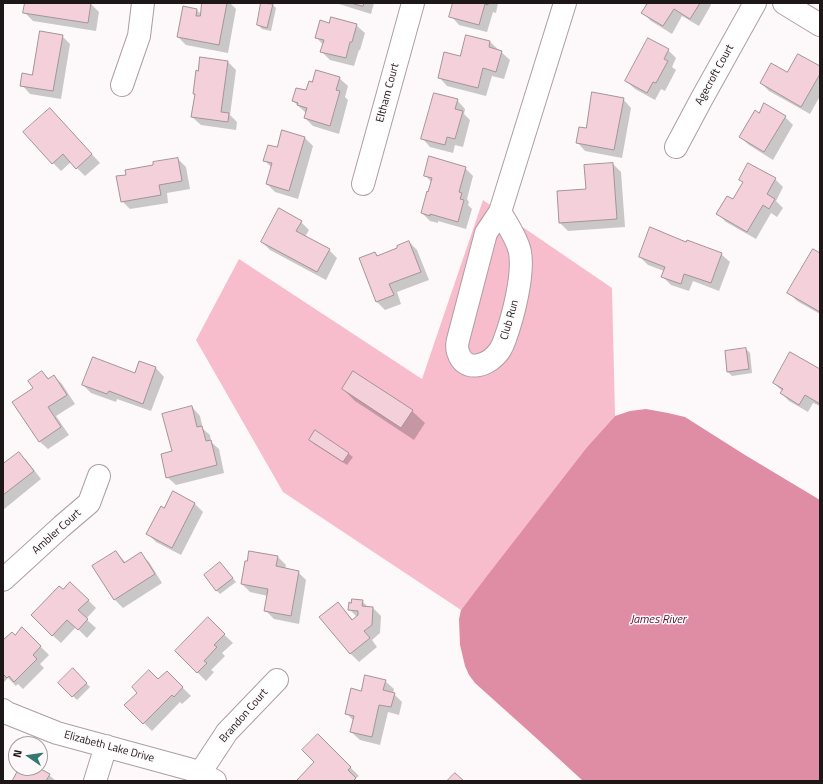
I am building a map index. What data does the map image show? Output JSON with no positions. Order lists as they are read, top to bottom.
{
  "streets": {
    "street": [
      "Agecroft Court",
      "Eltham Court",
      "Club Run",
      "Ambler Court",
      "Brandon Court",
      "Elizabeth Lake Drive"
    ]
  },
  "crossings": [
    ["Brandon Court", "Elizabeth Lake Drive"]
  ],
  "water": ["James River"],
  "north": "left"
}
